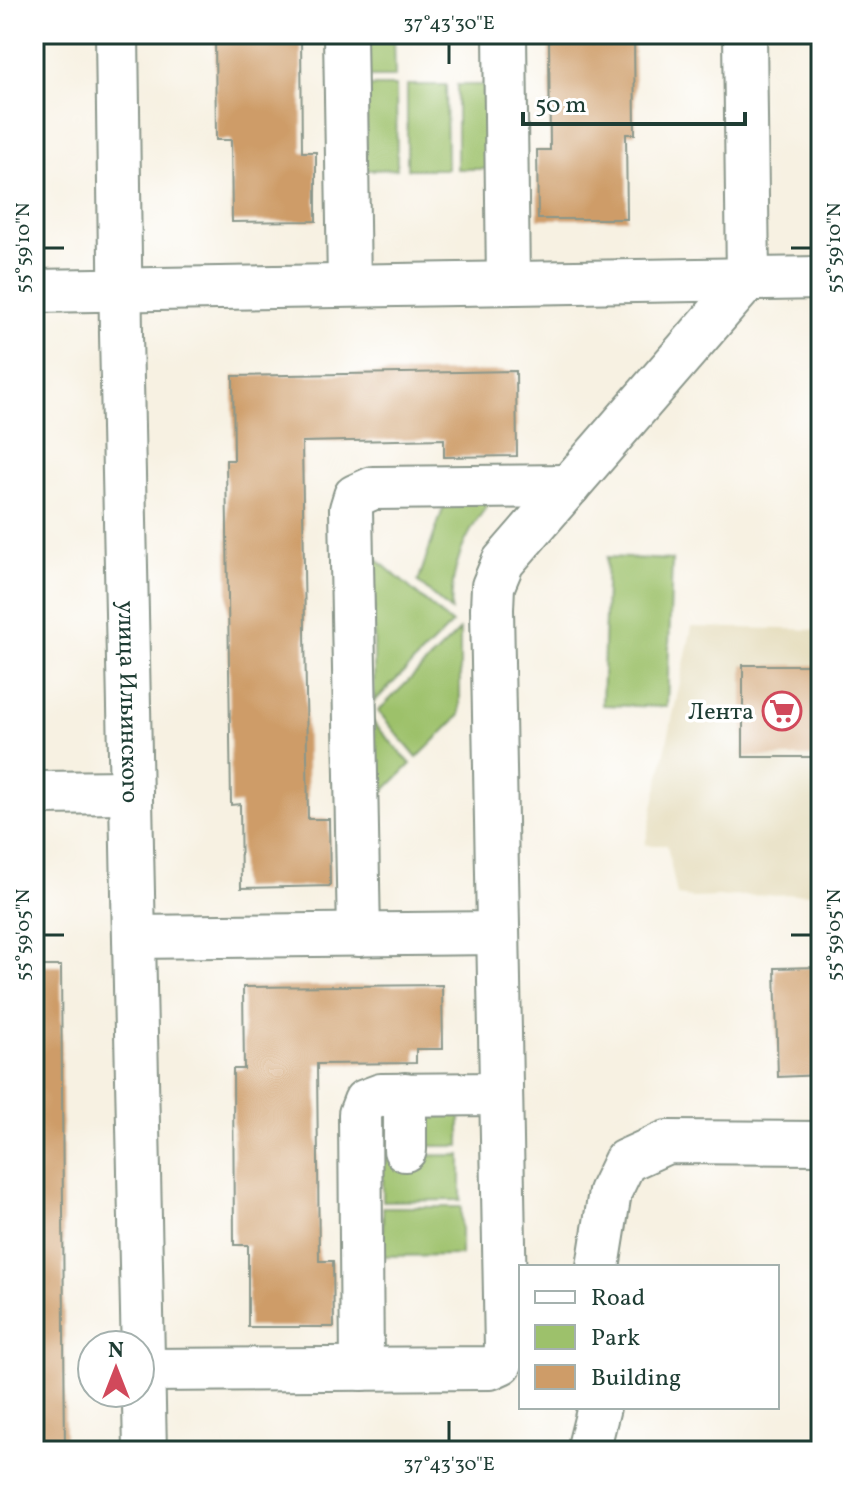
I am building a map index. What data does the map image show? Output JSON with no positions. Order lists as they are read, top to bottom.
{
  "streets": {
    "street": ["улица Ильинского"]
  },
  "places": {
    "supermarket": ["Лента"]
  },
  "legend": ["Road", "Park", "Building"],
  "scale_bar": "50 m",
  "north": "top",
  "coordinates": ["37°43'30\"E", "55°59'10\"N", "55°59'05\"N"]
}
